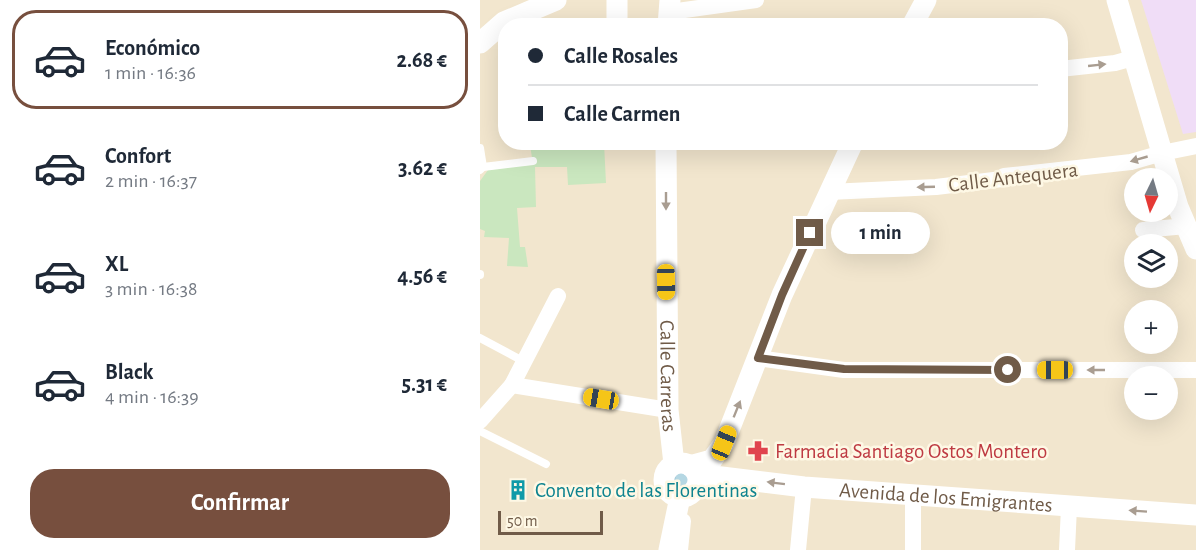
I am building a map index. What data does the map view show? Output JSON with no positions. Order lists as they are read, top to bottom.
{
  "streets": {
    "street": ["Calle Antequera", "Calle Carreras", "Avenida de los Emigrantes"]
  },
  "crossings": [
    ["Calle Carreras", "Avenida de los Emigrantes"]
  ],
  "places": {
    "pharmacy": ["Farmacia Santiago Ostos Montero"],
    "building": ["Convento de las Florentinas"]
  },
  "scale_bar": "50 m",
  "north": "bottom",
  "page": {
    "list": [
      {
        "name": "Económico",
        "note": "1 min · 16:36",
        "value": "2.68 €"
      },
      {
        "name": "Confort",
        "note": "2 min · 16:37",
        "value": "3.62 €"
      },
      {
        "name": "XL",
        "note": "3 min · 16:38",
        "value": "4.56 €"
      },
      {
        "name": "Black",
        "note": "4 min · 16:39",
        "value": "5.31 €"
      }
    ],
    "banner": ["Calle Rosales", "Calle Carmen"],
    "map_buttons": ["+", "−"],
    "bubble": "1 min",
    "buttons": "Confirmar",
    "scale": "50 m"
  }
}
